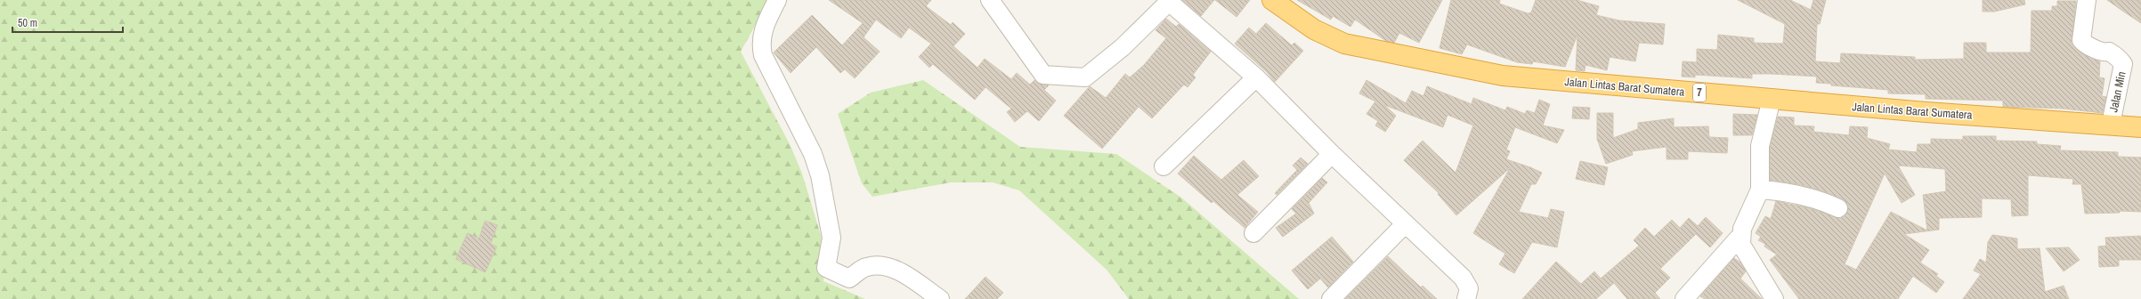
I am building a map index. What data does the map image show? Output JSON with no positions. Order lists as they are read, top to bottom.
{
  "streets": {
    "highway": ["Jalan Lintas Barat Sumatera", "7"],
    "street": ["Jalan Min"]
  },
  "crossings": [
    ["Jalan Lintas Barat Sumatera", "Jalan Min"]
  ],
  "scale_bar": "50 m"
}
